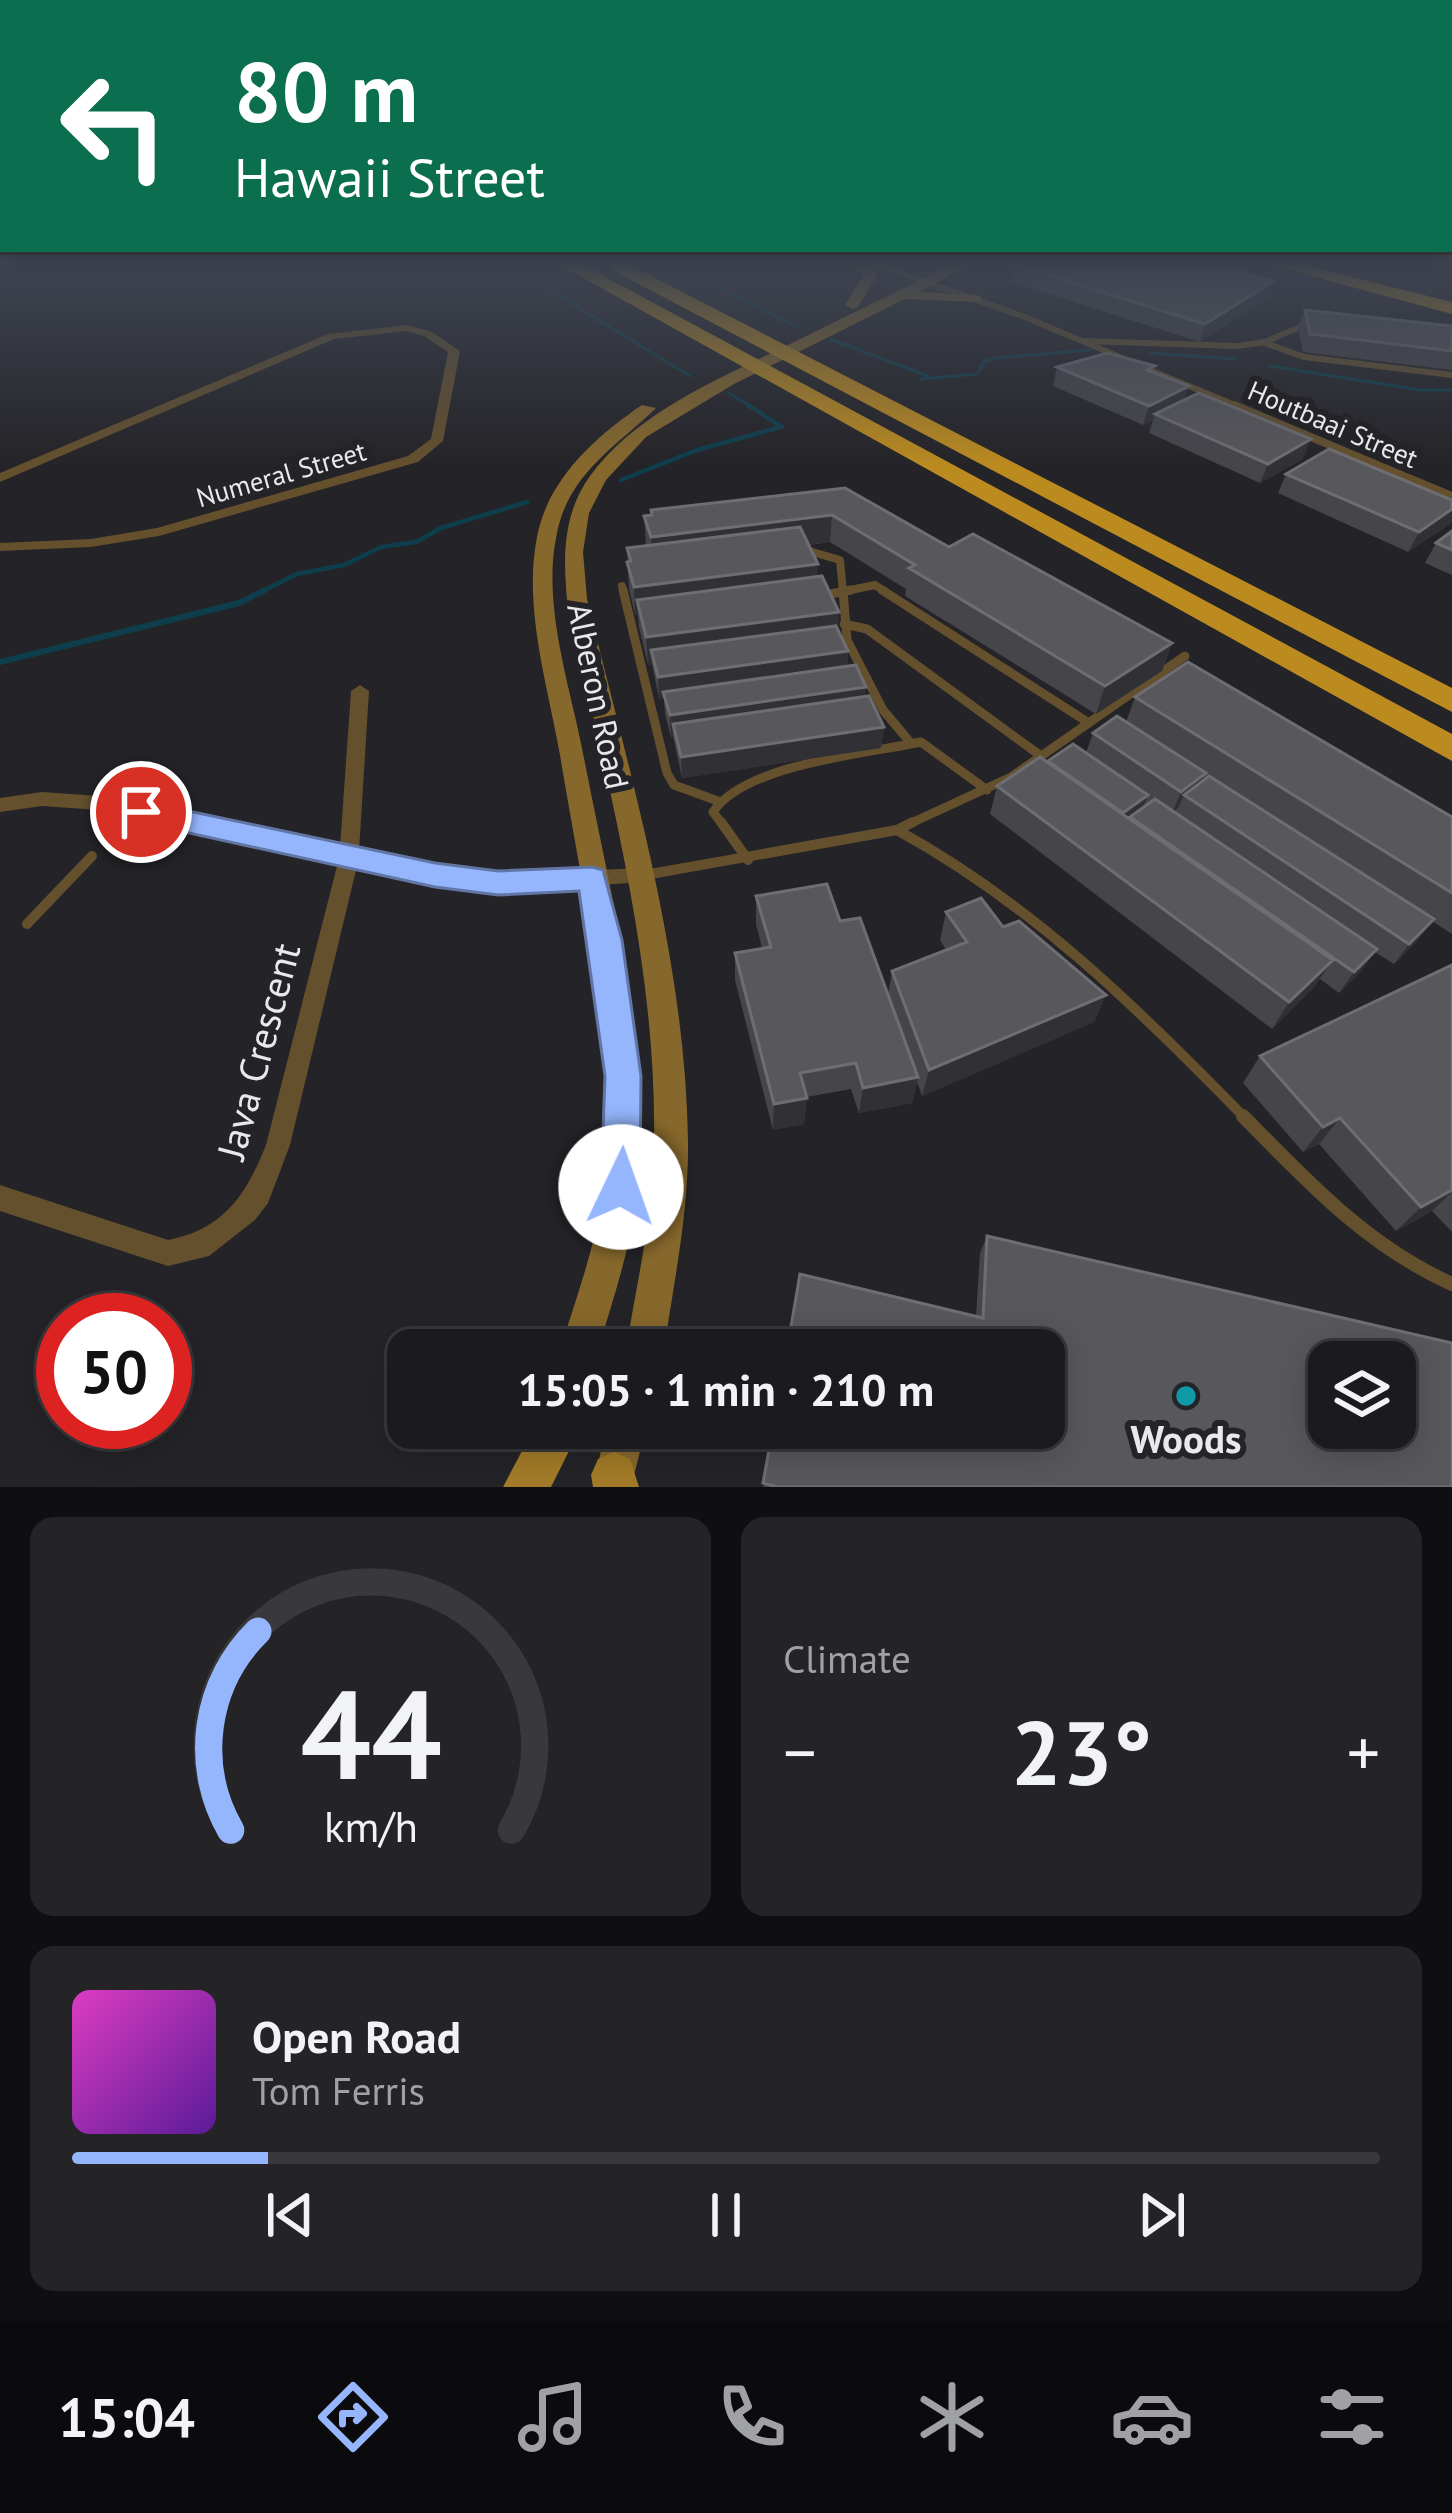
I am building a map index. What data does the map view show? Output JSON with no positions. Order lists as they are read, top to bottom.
{
  "streets": {
    "main road": ["Alberon Road"],
    "street": ["Numeral Street", "Java Crescent"],
    "lane": ["Houtbaai Street"]
  },
  "places": ["Woods"],
  "page": {
    "turn": ["80 m", "Hawaii Street"],
    "limit": "50",
    "trip": "15:05 · 1 min · 210 m",
    "tile": "Climate",
    "heat": ["−", "23°", "+"],
    "song": ["Open Road", "Tom Ferris"],
    "tabs": "15:04",
    "gauge": ["44", "km/h"]
  }
}
